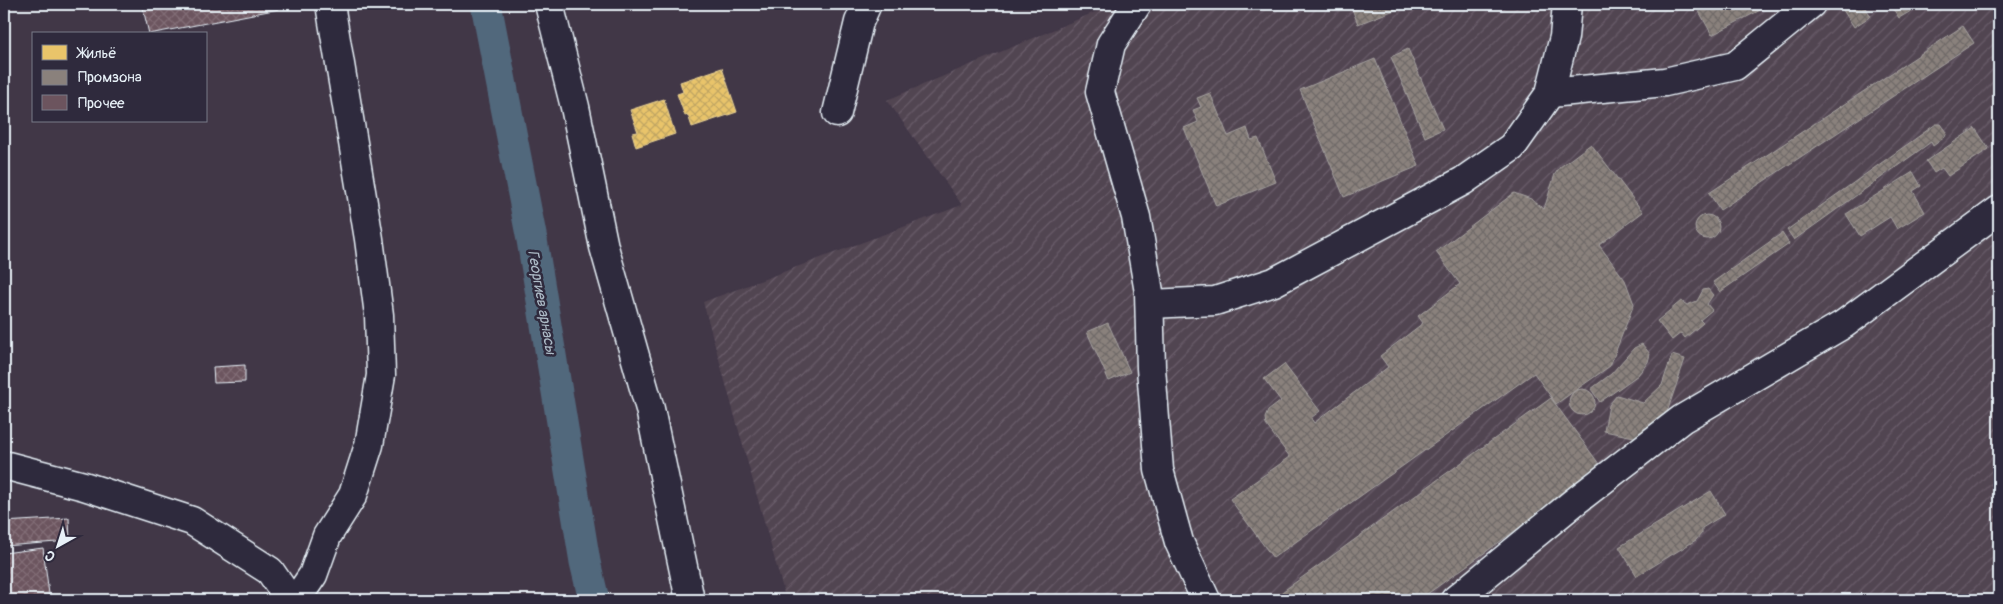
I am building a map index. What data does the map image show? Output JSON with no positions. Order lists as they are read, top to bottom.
{
  "water": ["Георгиев арнасы"],
  "legend": ["Жильё", "Промзона", "Прочее"],
  "north": "bottom left"
}
